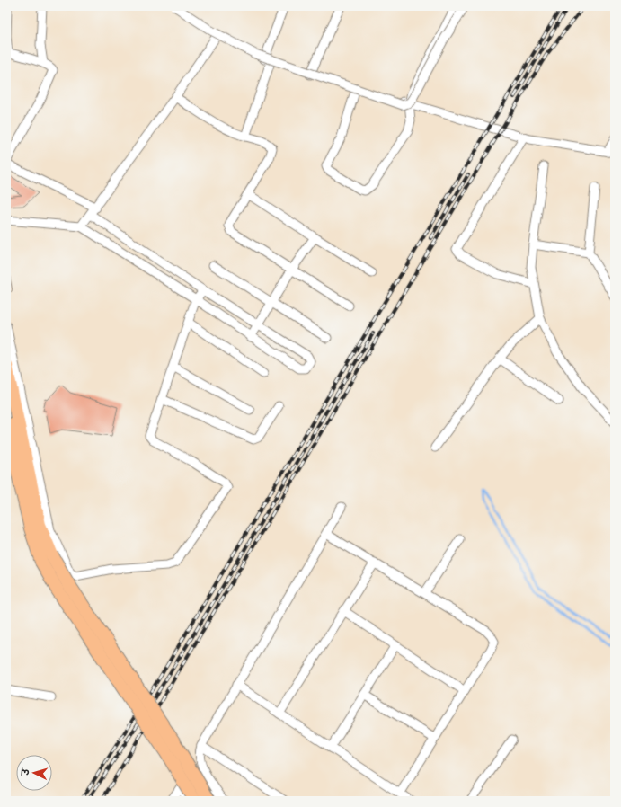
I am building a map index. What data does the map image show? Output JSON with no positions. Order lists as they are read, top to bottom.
{
  "north": "left"
}
